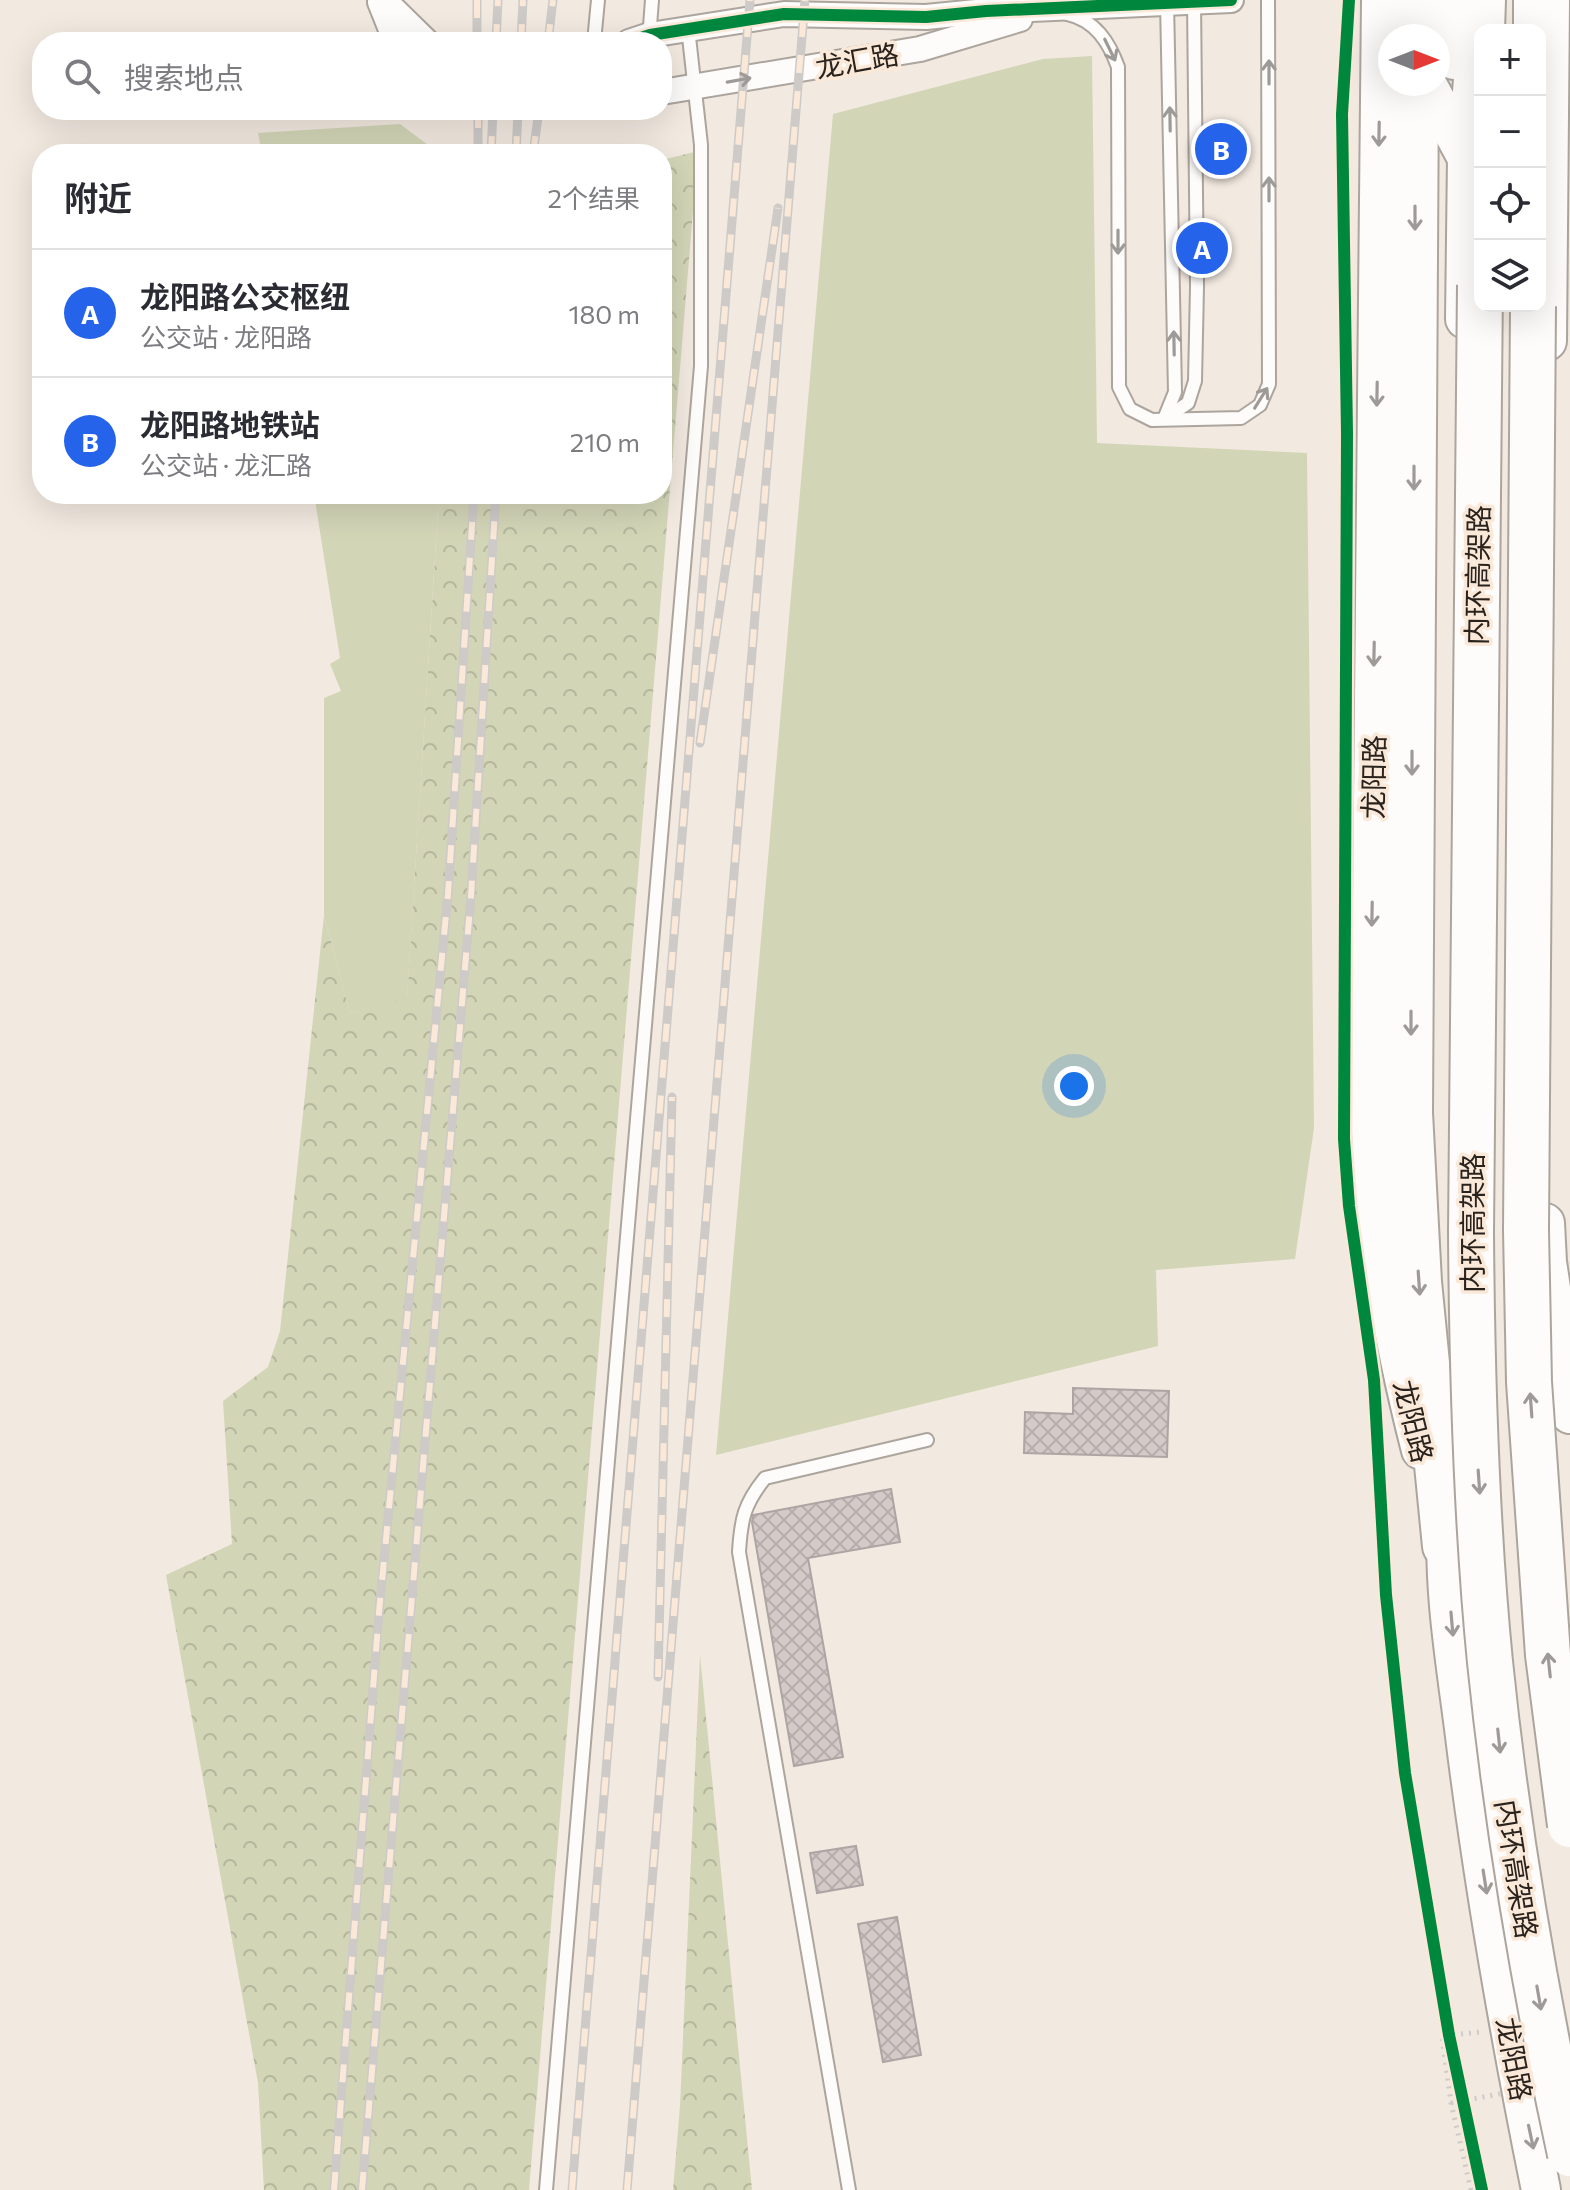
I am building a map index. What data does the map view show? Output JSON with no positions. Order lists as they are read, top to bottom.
{
  "streets": {
    "highway": ["内环高架路"],
    "main road": ["龙阳路"],
    "street": ["龙汇路"]
  },
  "north": "right",
  "page": {
    "map_buttons": ["+", "−"],
    "search": "搜索地点",
    "pins": ["B", "A"],
    "heading": ["附近", "2个结果"],
    "list": [
      {
        "mark": "A",
        "name": "龙阳路公交枢纽",
        "note": "公交站 · 龙阳路",
        "value": "180 m"
      },
      {
        "mark": "B",
        "name": "龙阳路地铁站",
        "note": "公交站 · 龙汇路",
        "value": "210 m"
      }
    ]
  }
}
